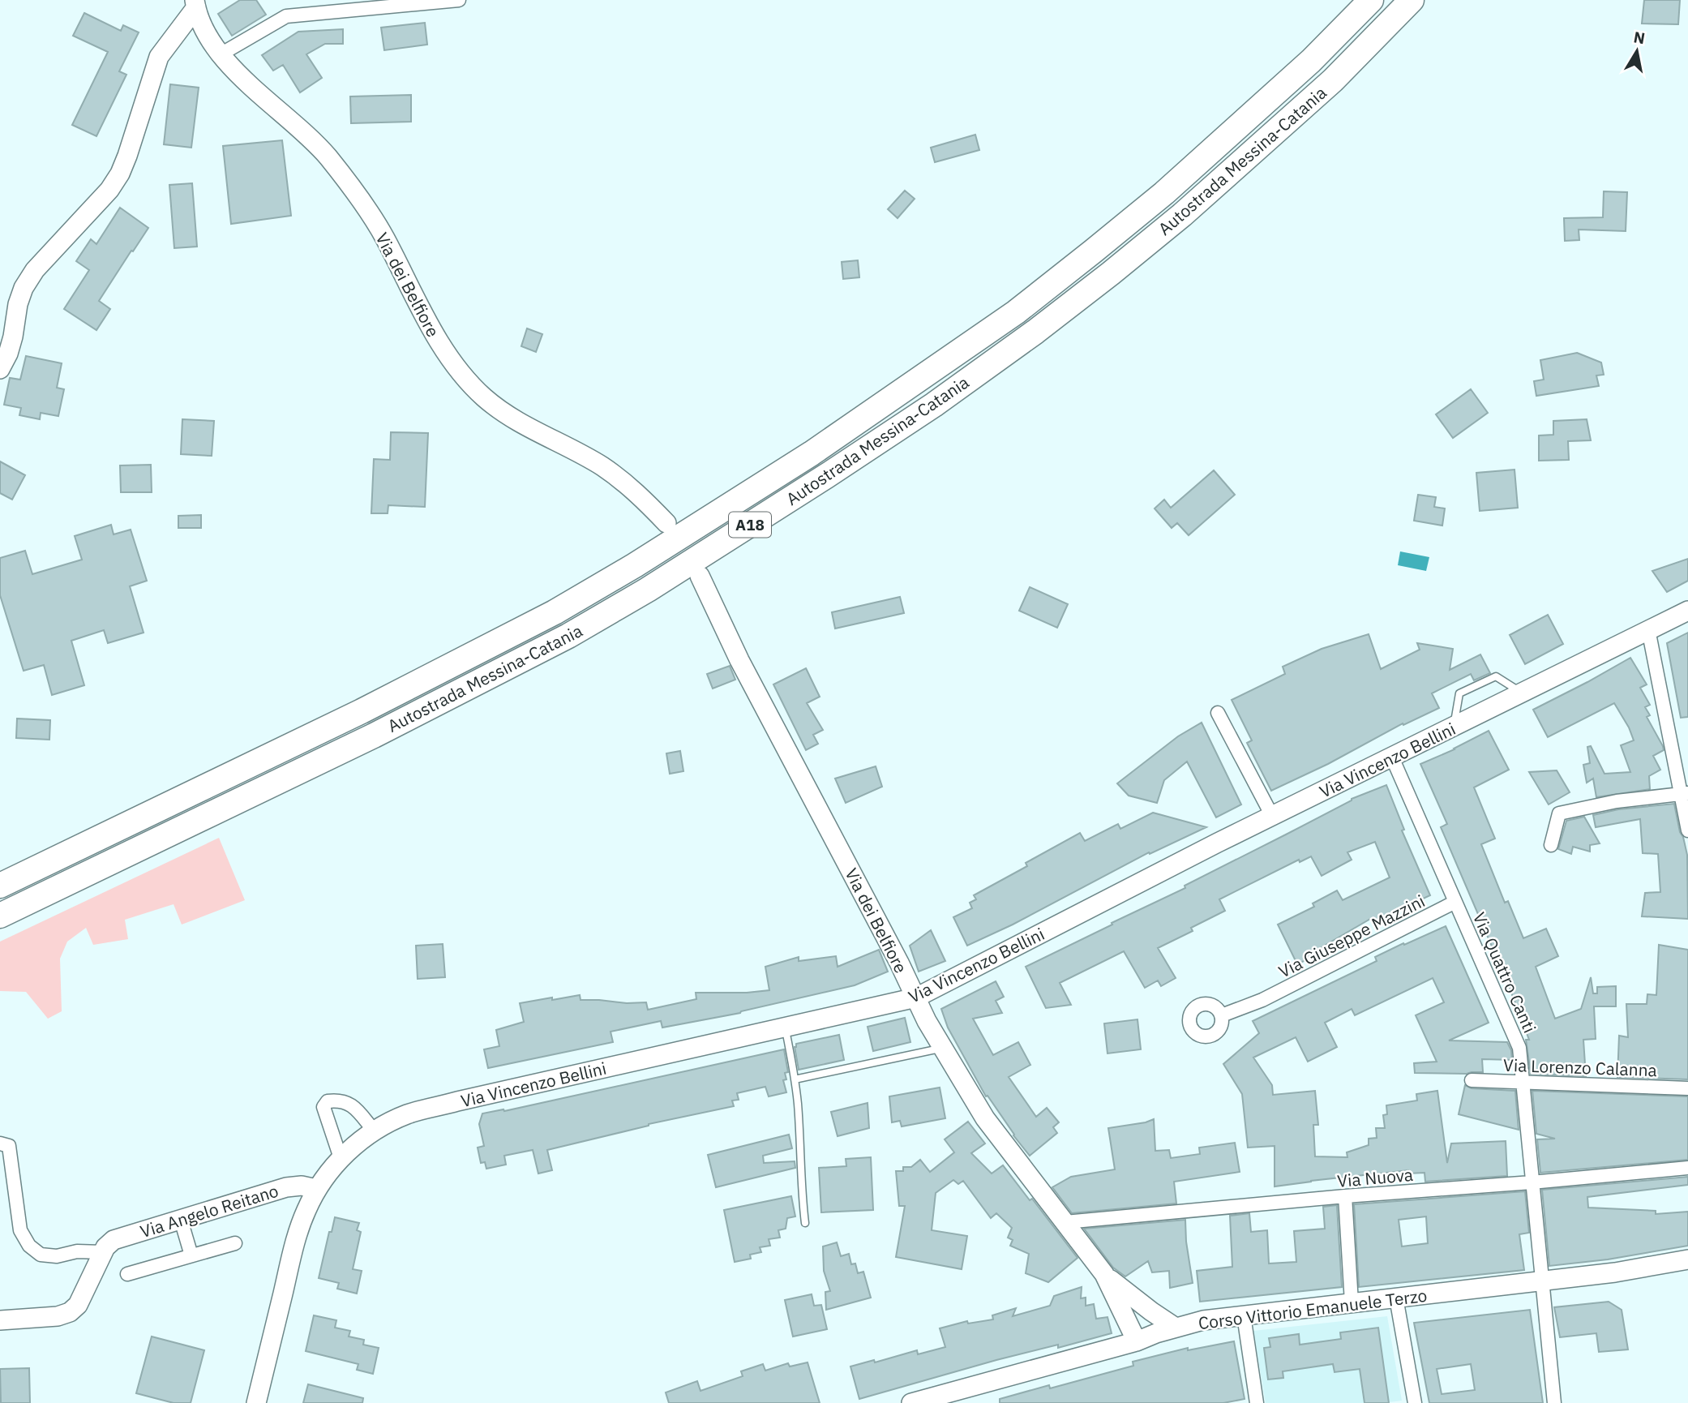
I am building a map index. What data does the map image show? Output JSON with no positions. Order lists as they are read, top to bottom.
{
  "streets": {
    "highway": ["Autostrada Messina-Catania", "A18"],
    "street": [
      "Via dei Belfiore",
      "Via Vincenzo Bellini",
      "Via Giuseppe Mazzini",
      "Via Quattro Canti",
      "Via Lorenzo Calanna",
      "Via Nuova",
      "Via Angelo Reitano",
      "Corso Vittorio Emanuele Terzo"
    ]
  },
  "crossings": [
    ["Via dei Belfiore", "Via Vincenzo Bellini"],
    ["Via dei Belfiore", "Via Nuova"],
    ["Via Vincenzo Bellini", "Via Quattro Canti"],
    ["Via Vincenzo Bellini", "Via Angelo Reitano"],
    ["Via Giuseppe Mazzini", "Via Quattro Canti"],
    ["Via Quattro Canti", "Via Lorenzo Calanna"],
    ["Via Quattro Canti", "Via Nuova"],
    ["Via Quattro Canti", "Corso Vittorio Emanuele Terzo"]
  ],
  "north": "top"
}
